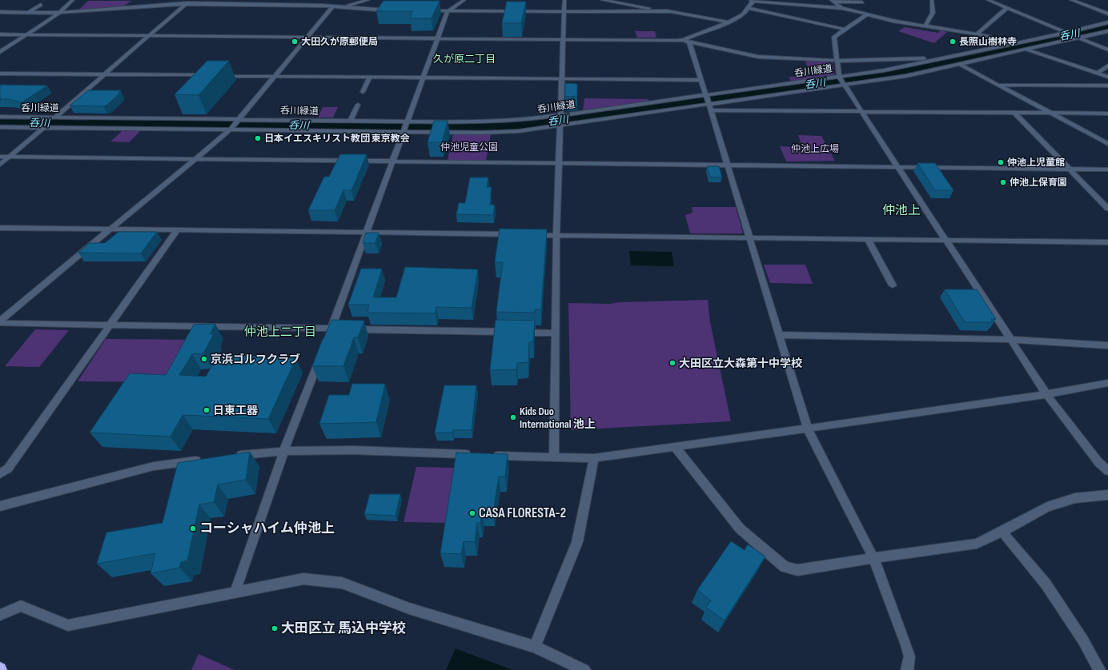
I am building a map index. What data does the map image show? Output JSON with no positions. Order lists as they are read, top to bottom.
{
  "streets": {
    "street": ["呑川緑道"]
  },
  "districts": ["久が原二丁目", "仲池上", "仲池上二丁目"],
  "water": ["呑川"],
  "parks": ["仲池児童公園", "仲池上広場"],
  "places": [
    "大田久が原郵便局",
    "長照山樹林寺",
    "日本イエスキリスト教団 東京教会",
    "仲池上児童館",
    "仲池上保育園",
    "京浜ゴルフクラブ",
    "大田区立大森第十中学校",
    "日東工器",
    "Kids Duo International 池上",
    "CASA FLORESTA-2",
    "コーシャハイム仲池上",
    "大田区立 馬込中学校"
  ]
}
